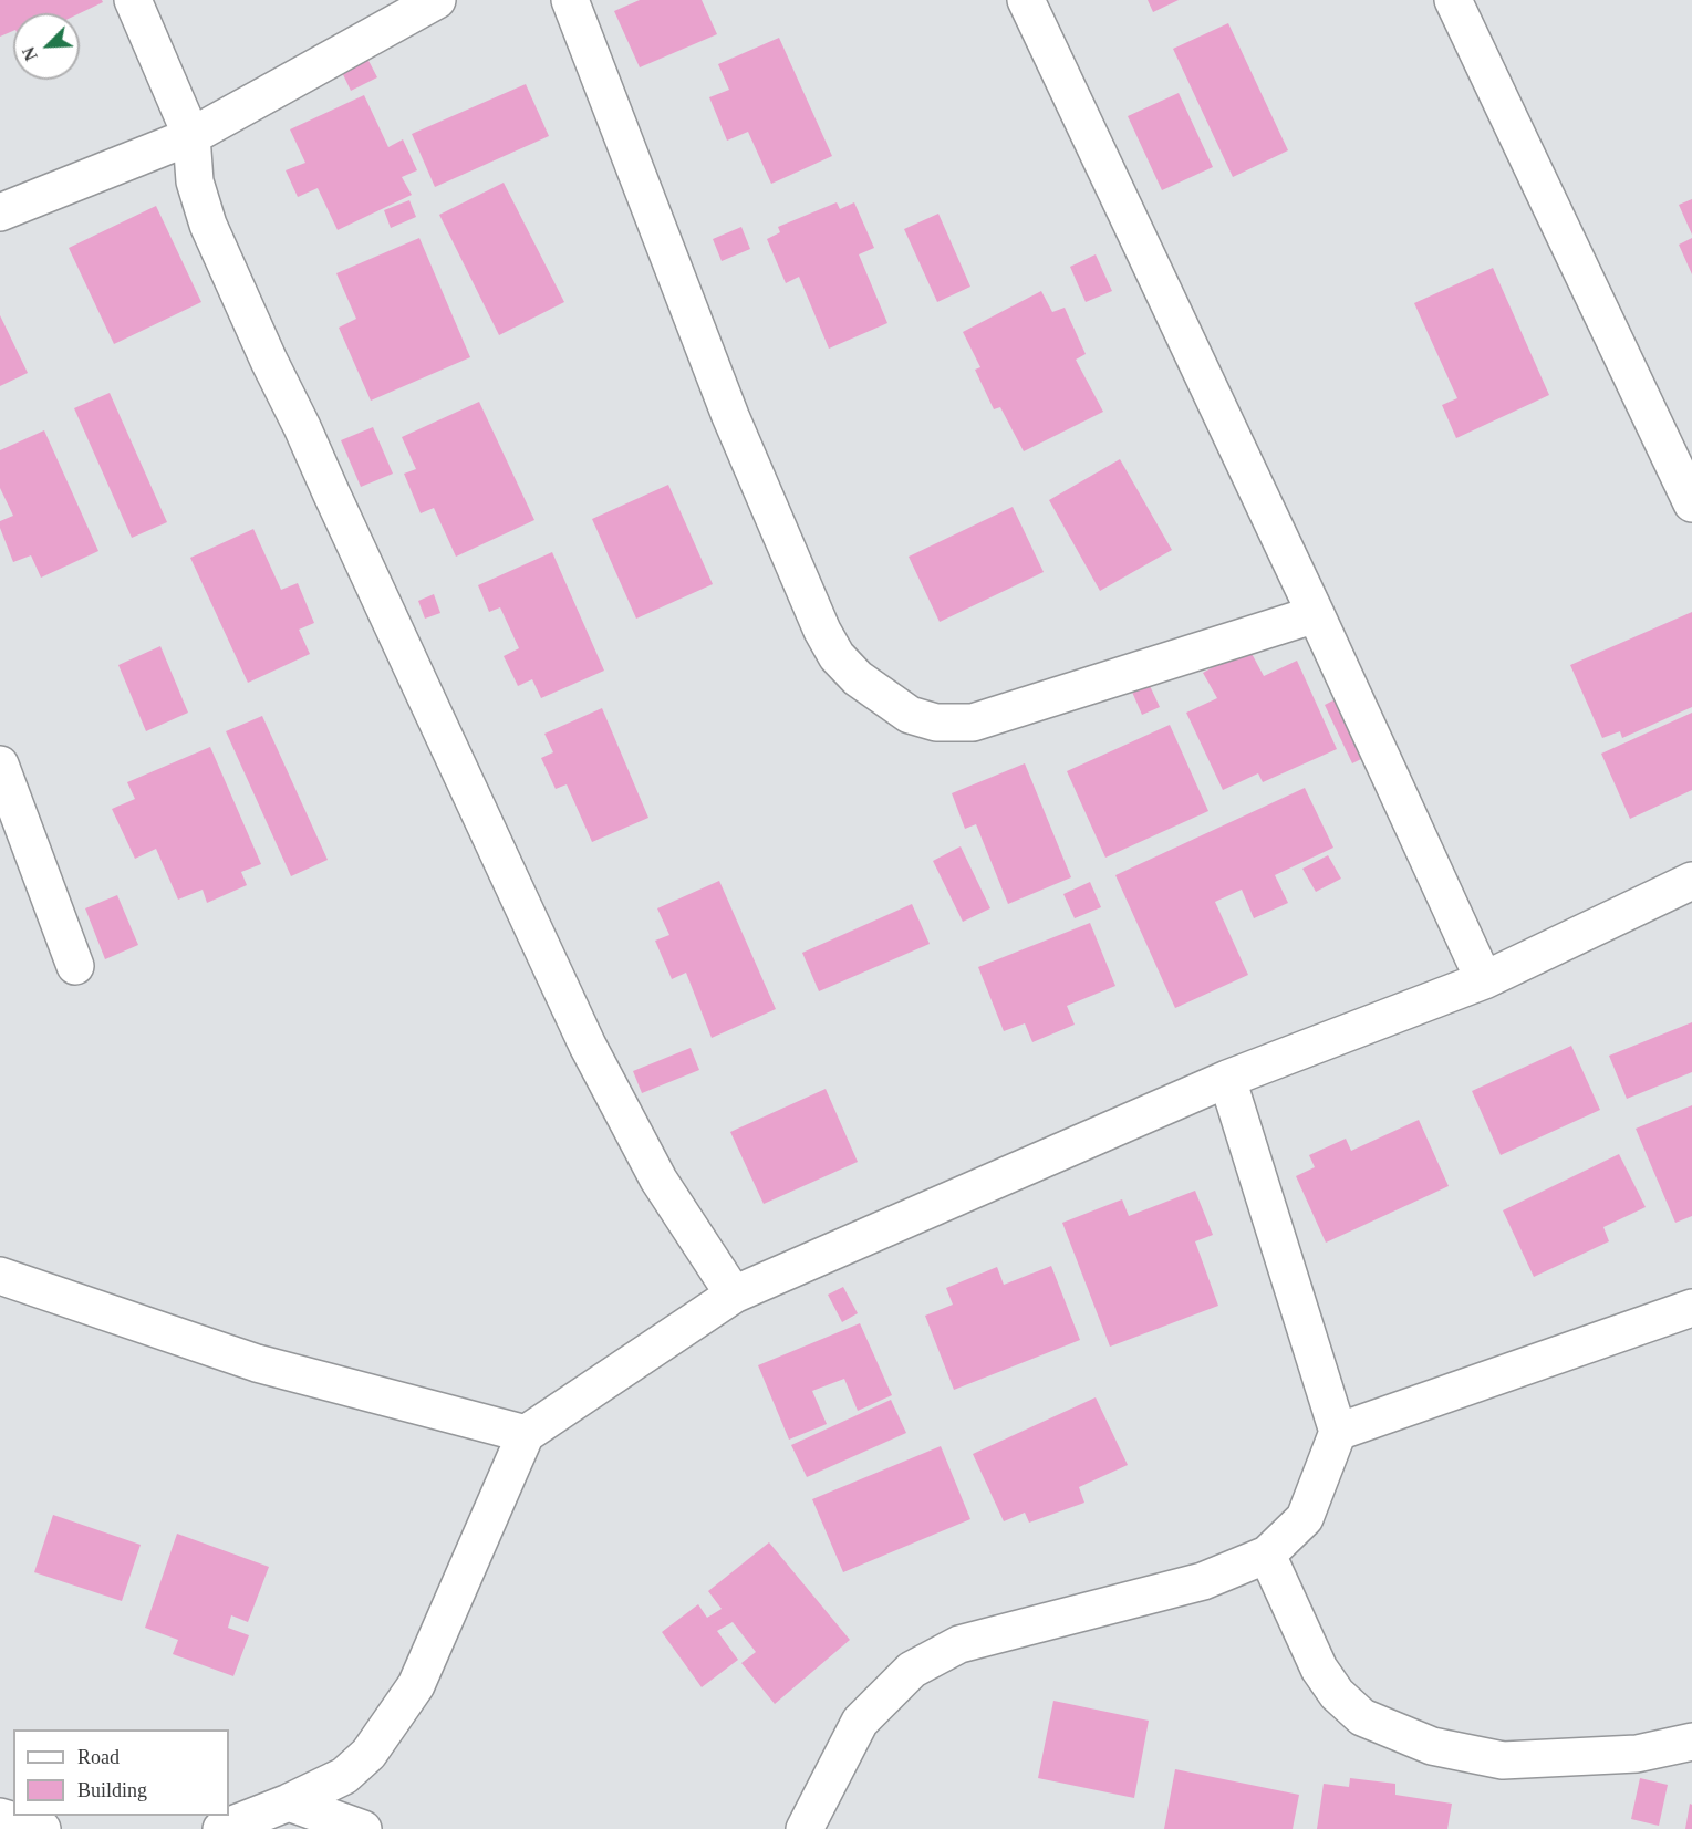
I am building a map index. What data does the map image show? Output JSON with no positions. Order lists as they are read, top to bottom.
{
  "legend": ["Road", "Building"],
  "north": "bottom left"
}
